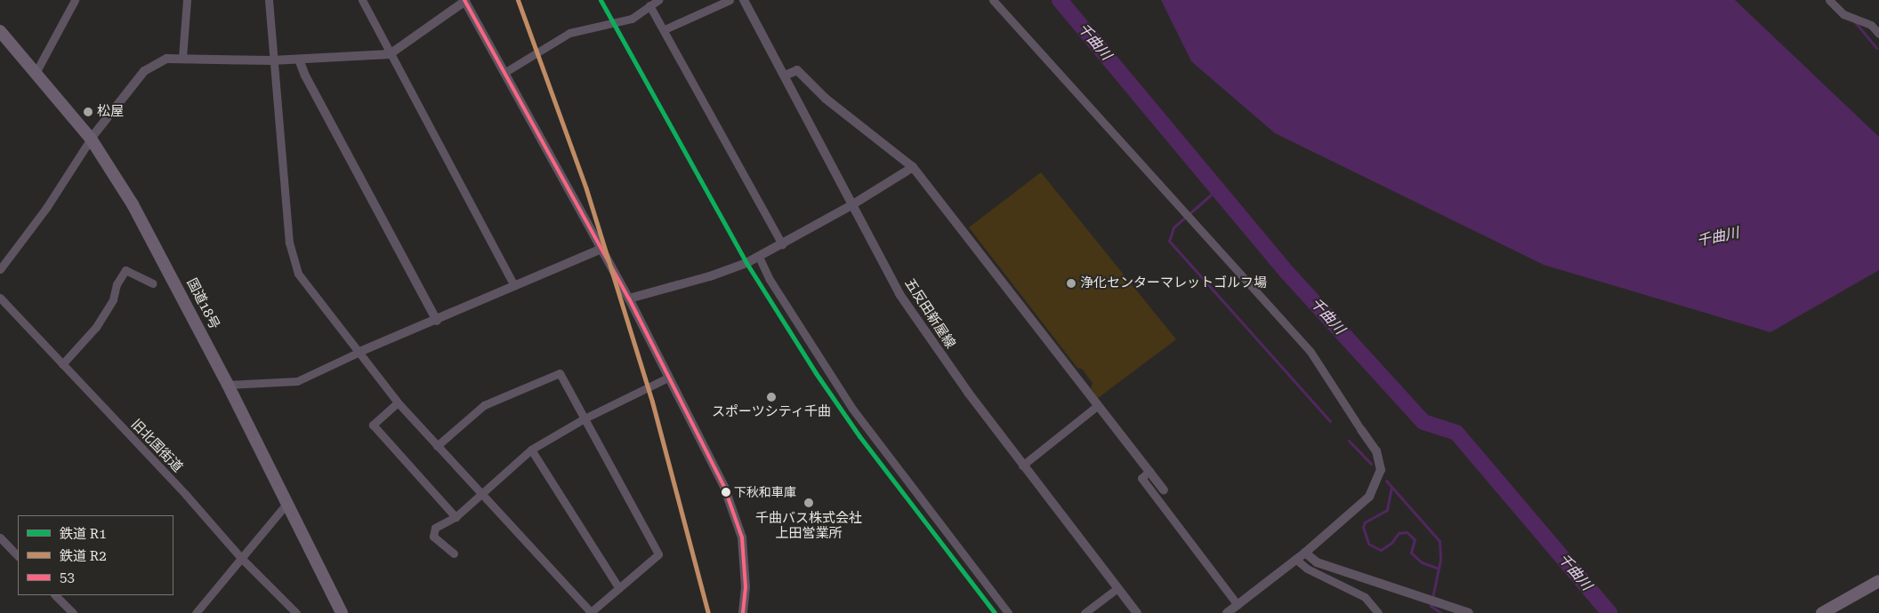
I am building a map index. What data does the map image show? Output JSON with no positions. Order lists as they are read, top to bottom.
{
  "streets": {
    "highway": ["国道18号"],
    "street": ["五反田新屋線", "旧北国街道"]
  },
  "water": ["千曲川"],
  "places": [
    "松屋",
    "浄化センターマレットゴルフ場",
    "スポーツシティ千曲",
    "下秋和車庫",
    "千曲バス株式会社 上田営業所"
  ],
  "lines": ["rail line R1", "rail line R2", "transit line 53"],
  "legend": ["鉄道 R1", "鉄道 R2", "53"]
}
